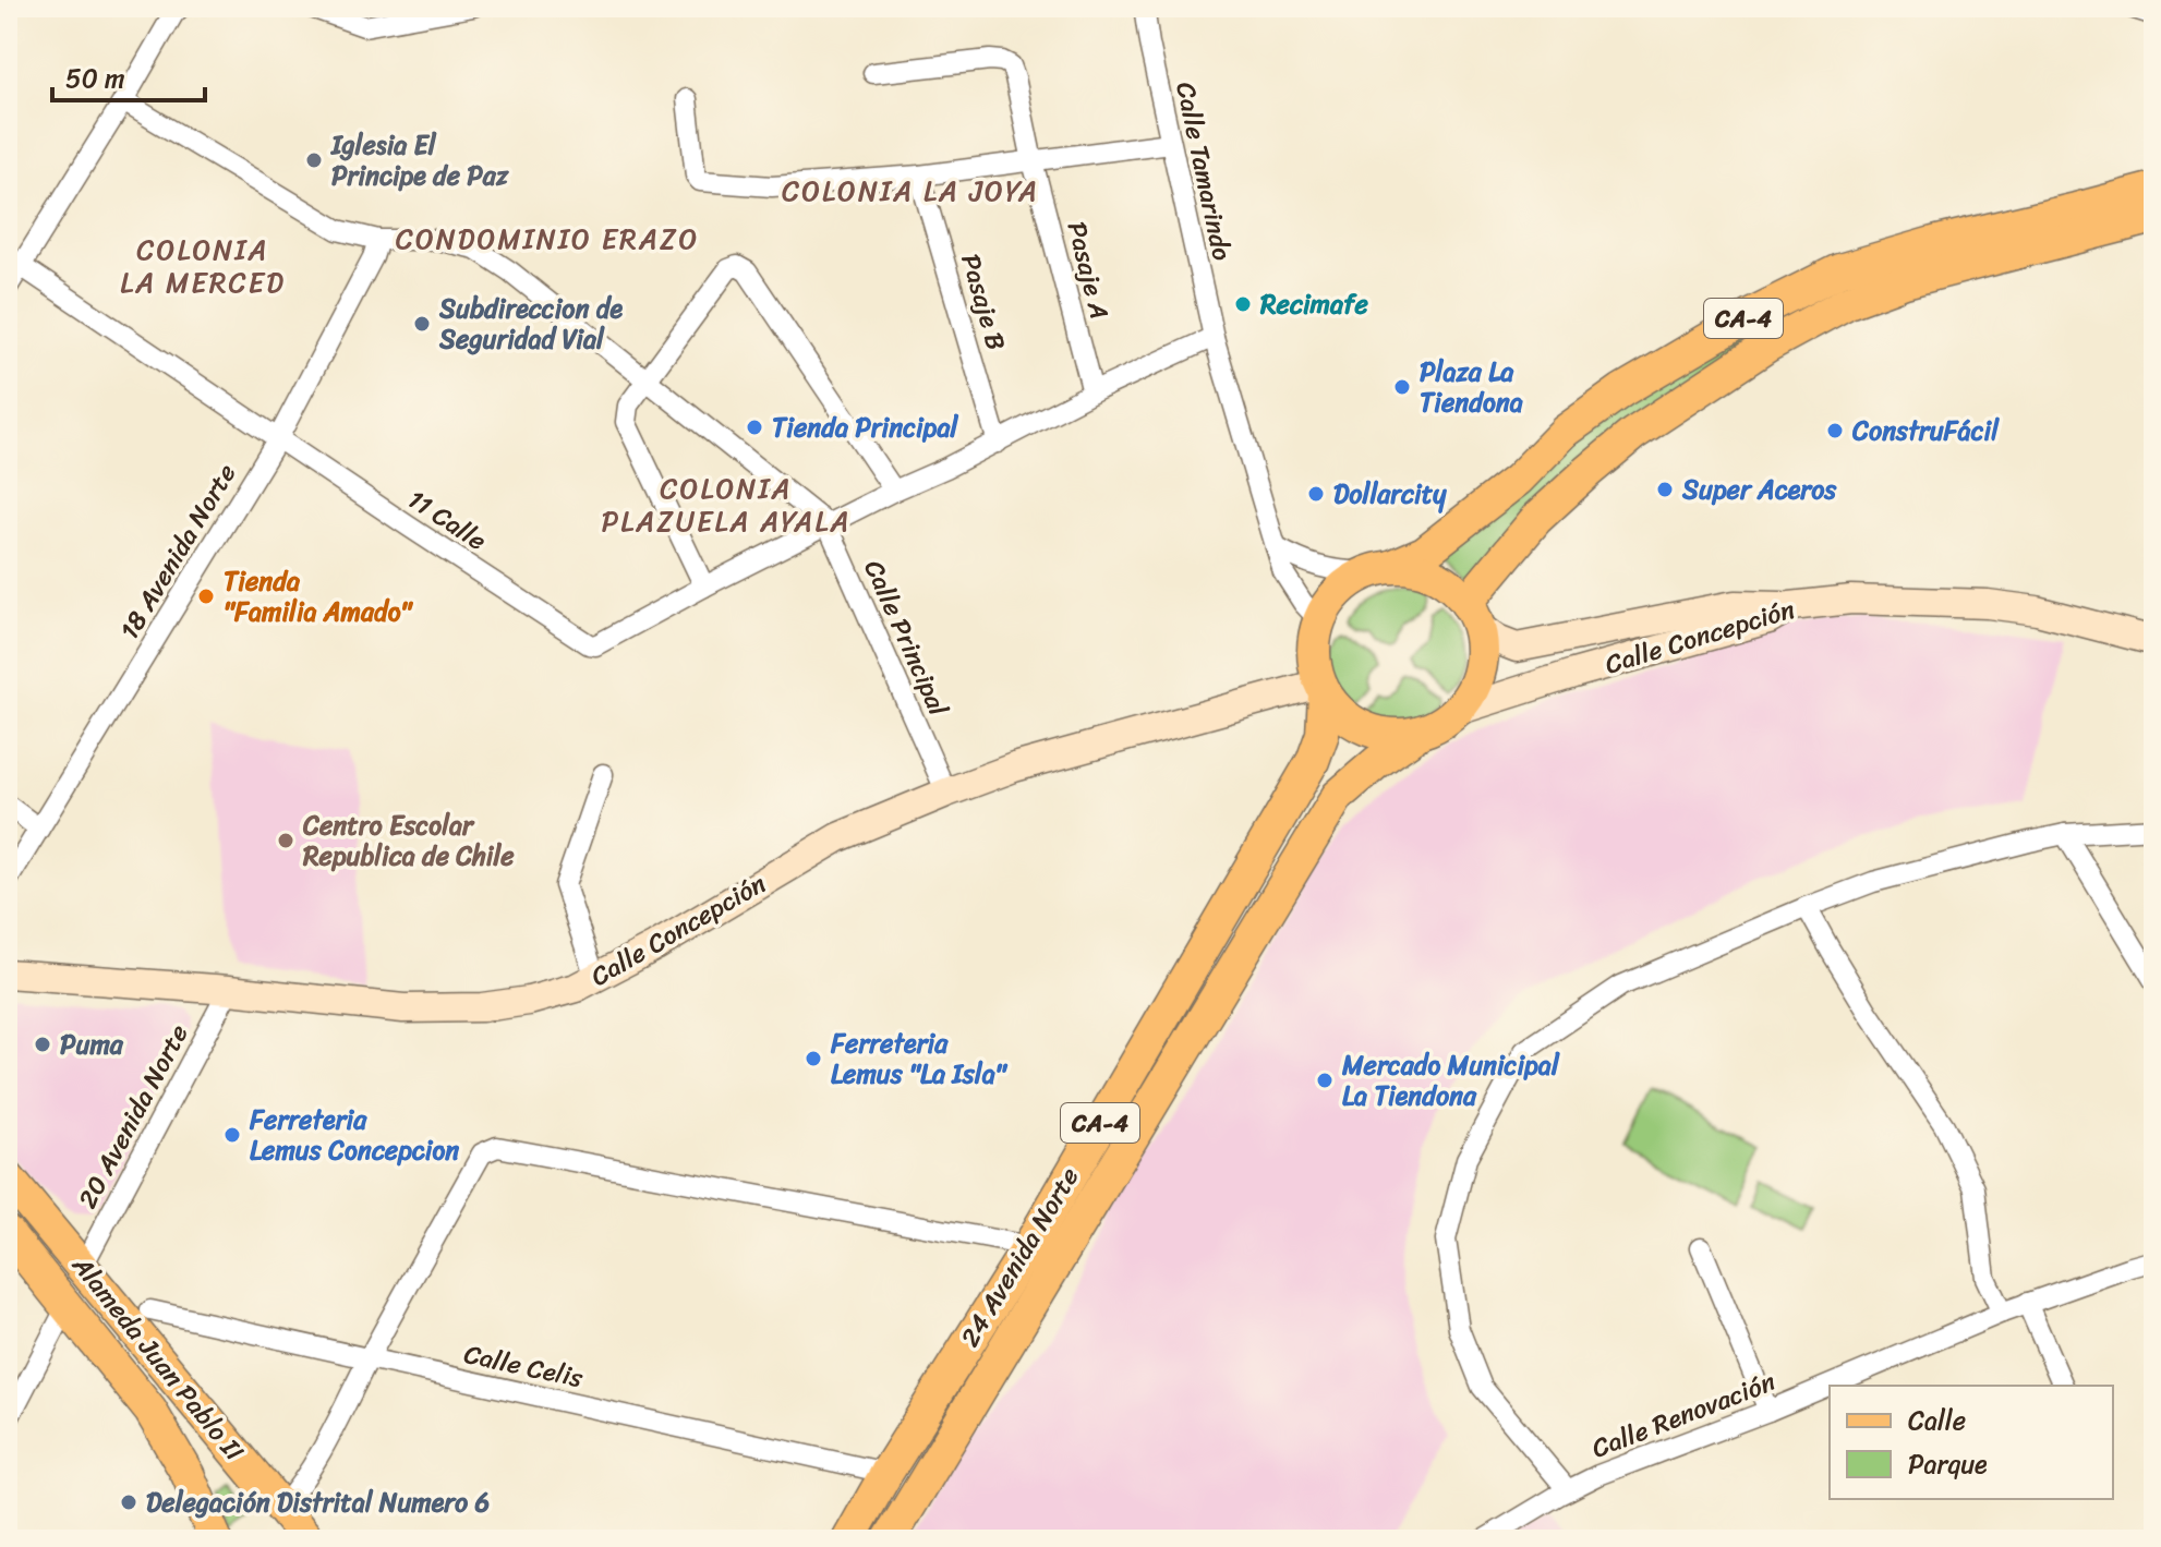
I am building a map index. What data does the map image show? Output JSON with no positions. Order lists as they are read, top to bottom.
{
  "streets": {
    "main road": ["CA-4", "24 Avenida Norte", "Alameda Juan Pablo II"],
    "street": [
      "Calle Tamarindo",
      "Pasaje A",
      "Pasaje B",
      "11 Calle",
      "18 Avenida Norte",
      "Calle Concepción",
      "Calle Principal",
      "20 Avenida Norte",
      "Calle Celis",
      "Calle Renovación"
    ]
  },
  "crossings": [
    ["Calle Tamarindo", "CA-4"],
    ["Calle Tamarindo", "Calle Concepción"],
    ["Calle Tamarindo", "24 Avenida Norte"],
    ["CA-4", "Calle Concepción"],
    ["CA-4", "24 Avenida Norte"],
    ["11 Calle", "18 Avenida Norte"],
    ["18 Avenida Norte", "Calle Principal"],
    ["Calle Concepción", "Calle Principal"],
    ["Calle Concepción", "20 Avenida Norte"],
    ["Calle Concepción", "24 Avenida Norte"],
    ["20 Avenida Norte", "Alameda Juan Pablo II"],
    ["24 Avenida Norte", "Calle Celis"]
  ],
  "districts": [
    "COLONIA LA JOYA",
    "CONDOMINIO ERAZO",
    "COLONIA LA MERCED",
    "COLONIA PLAZUELA AYALA"
  ],
  "places": [
    "Iglesia El Principe de Paz",
    "Recimafe",
    "Subdireccion de Seguridad Vial",
    "Plaza La Tiendona",
    "Tienda Principal",
    "ConstruFácil",
    "Super Aceros",
    "Dollarcity",
    "Tienda \"Familia Amado\"",
    "Centro Escolar Republica de Chile",
    "Puma",
    "Ferreteria Lemus \"La Isla\"",
    "Mercado Municipal La Tiendona",
    "Ferreteria Lemus Concepcion",
    "Delegación Distrital Numero 6"
  ],
  "legend": ["Calle", "Parque"],
  "scale_bar": "50 m"
}
